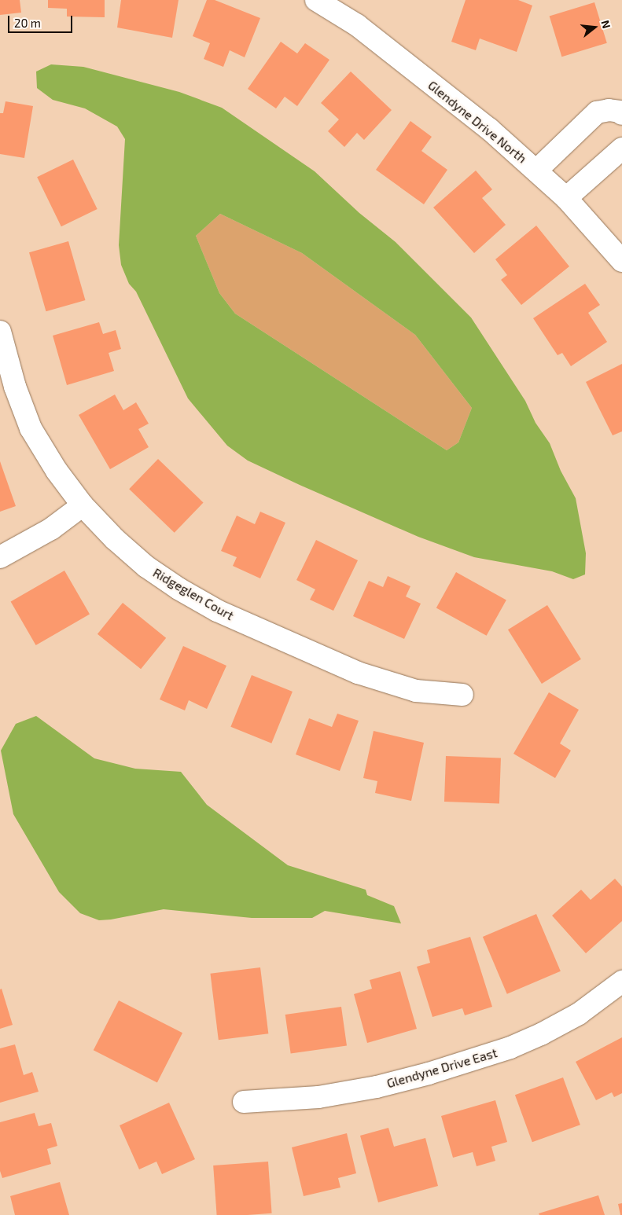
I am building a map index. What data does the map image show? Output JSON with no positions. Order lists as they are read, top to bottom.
{
  "streets": {
    "street": ["Glendyne Drive North", "Ridgeglen Court", "Glendyne Drive East"]
  },
  "scale_bar": "20 m",
  "north": "right"
}
